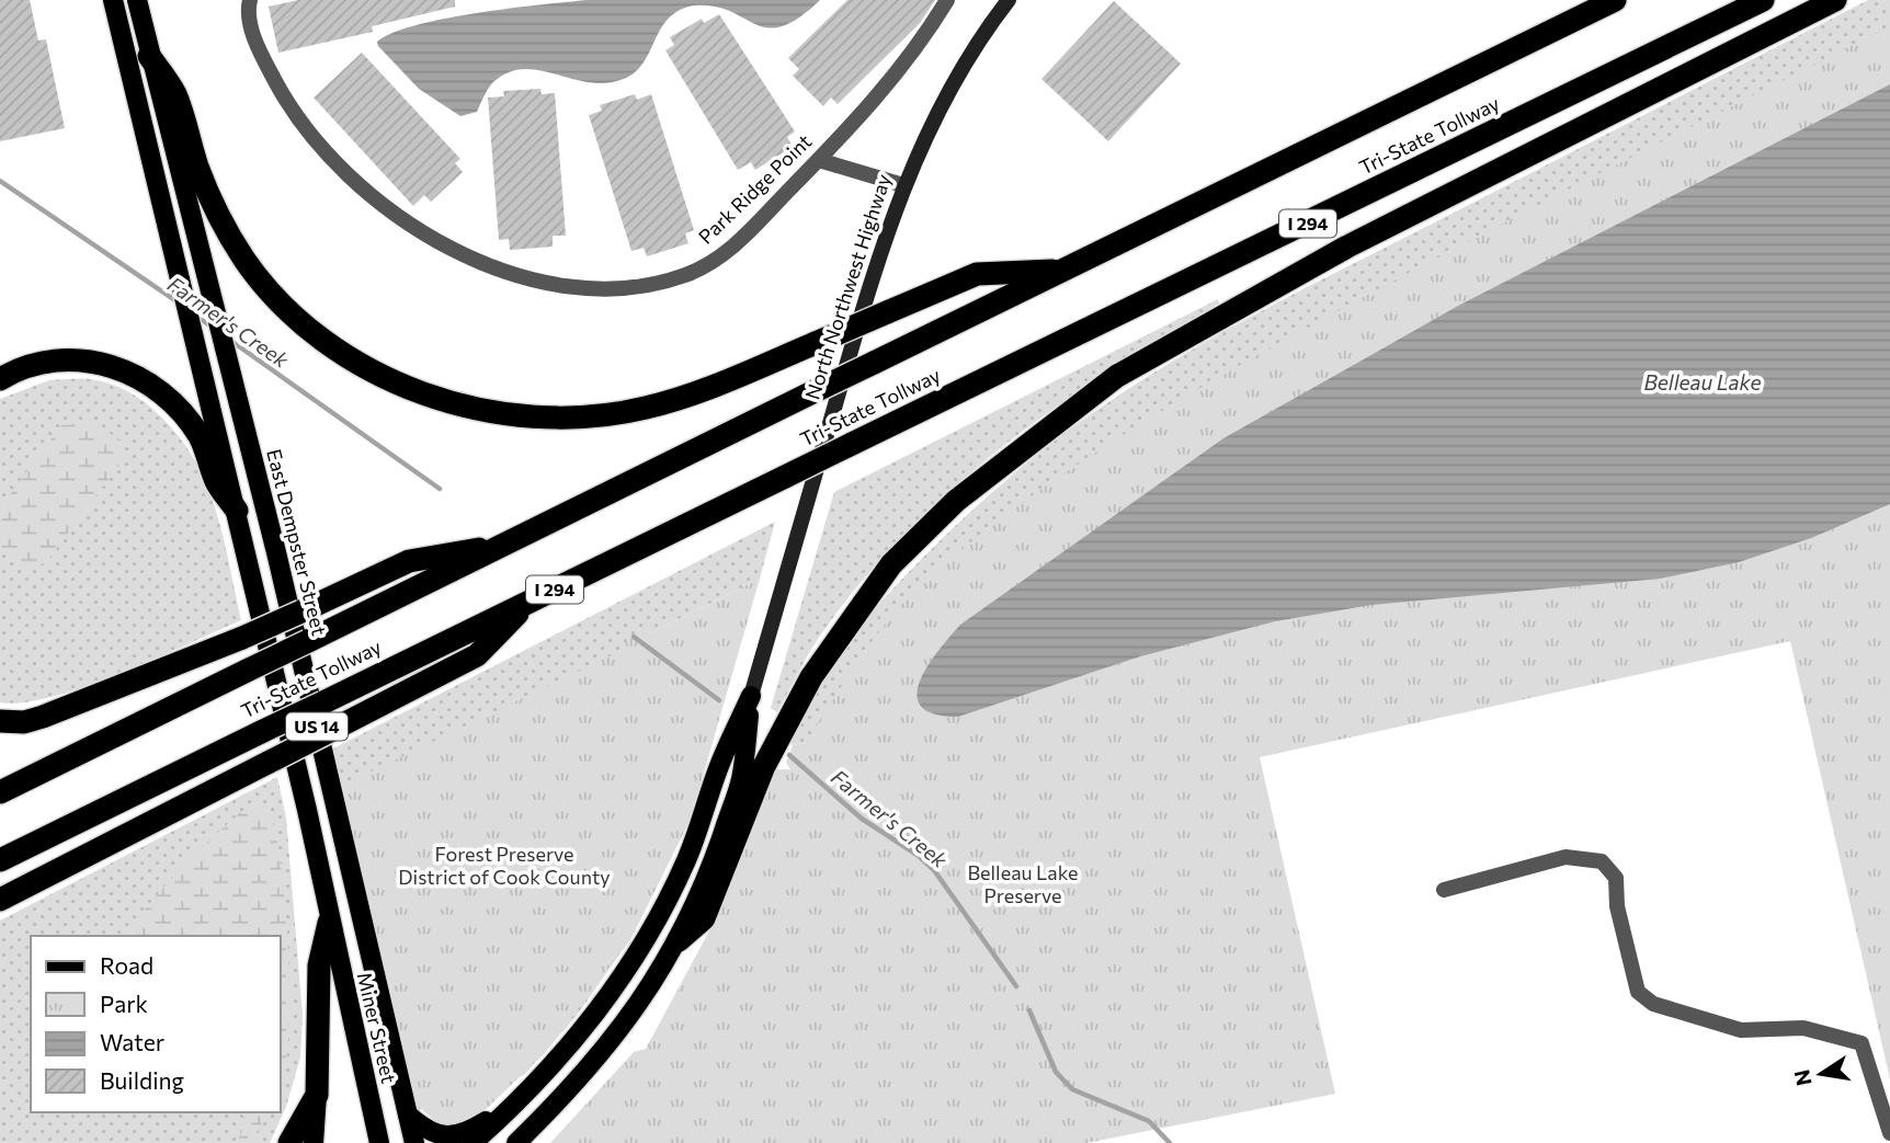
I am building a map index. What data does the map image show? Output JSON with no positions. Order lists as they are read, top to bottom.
{
  "streets": {
    "highway": ["Tri-State Tollway", "I 294"],
    "main road": [
      "North Northwest Highway",
      "East Dempster Street",
      "US 14",
      "Miner Street"
    ],
    "street": ["Park Ridge Point"]
  },
  "crossings": [
    ["US 14", "Miner Street"]
  ],
  "water": ["Farmer's Creek", "Belleau Lake"],
  "parks": ["Forest Preserve District of Cook County", "Belleau Lake Preserve"],
  "legend": [
    "Road",
    "Park",
    "Water",
    "Building"
  ],
  "north": "left"
}
